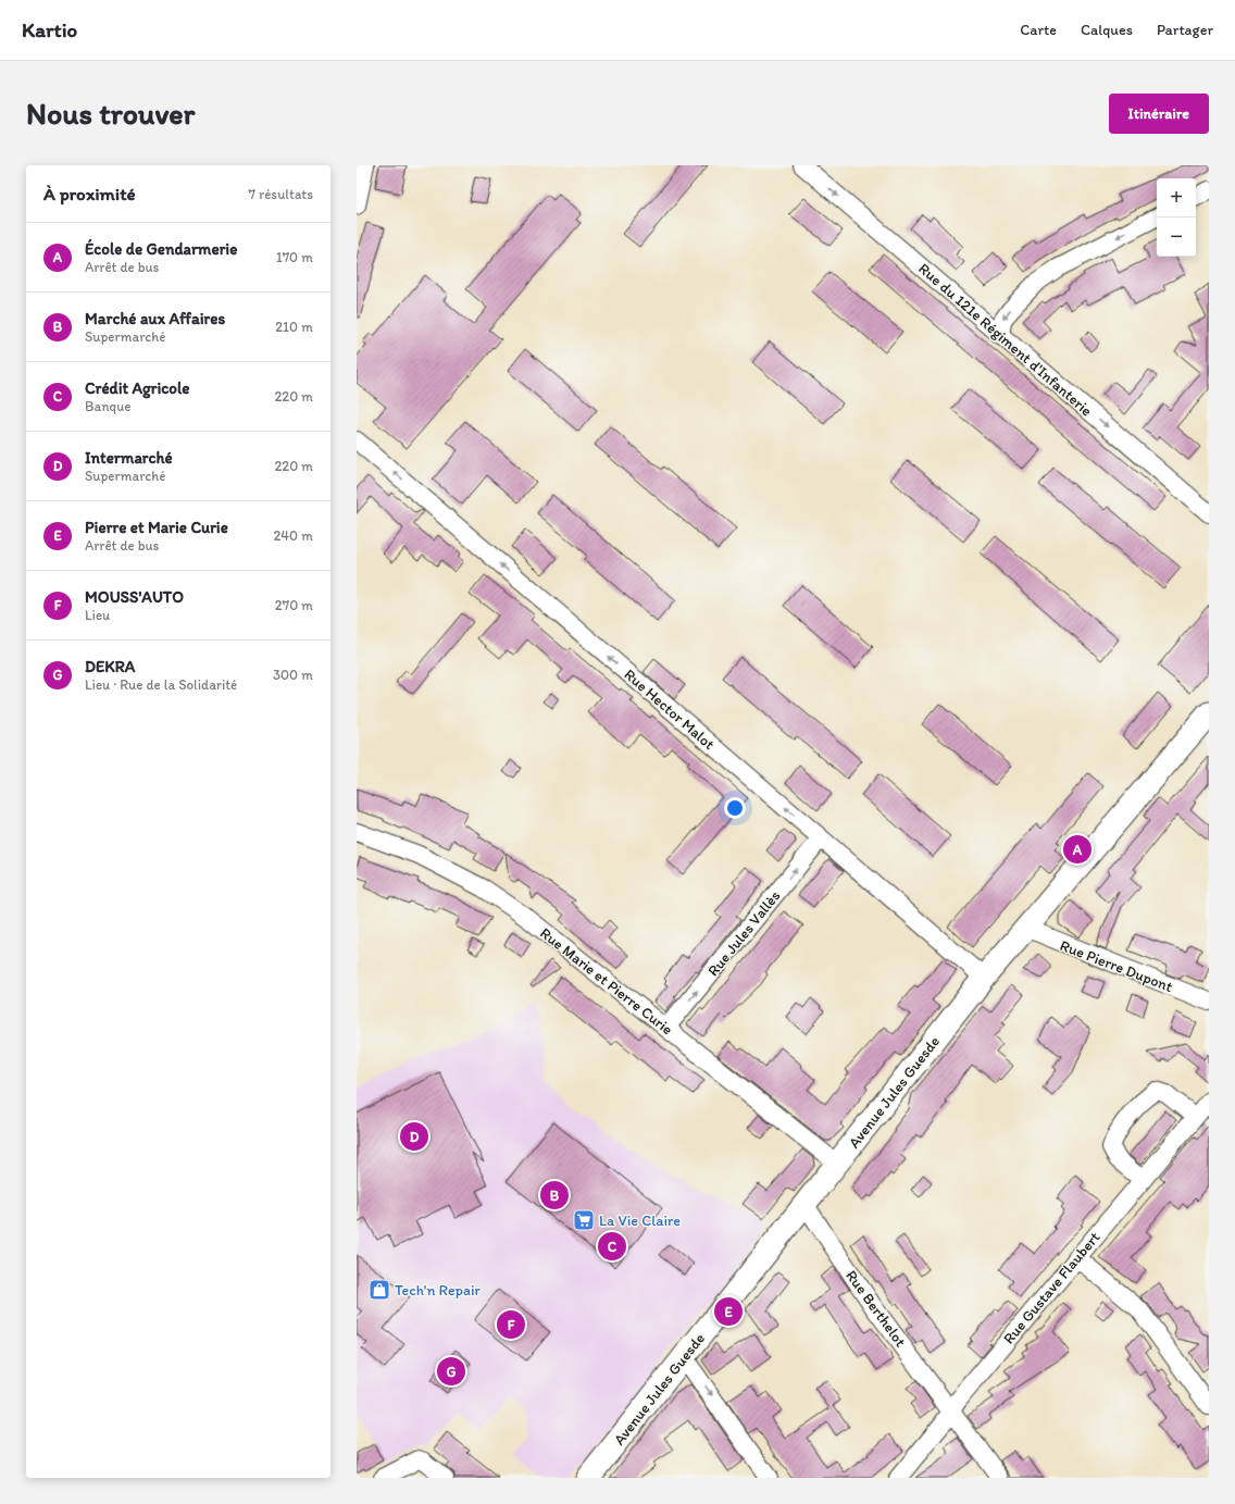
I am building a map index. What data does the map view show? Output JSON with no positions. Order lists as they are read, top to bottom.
{
  "streets": {
    "main road": ["Avenue Jules Guesde"],
    "street": [
      "Rue du 121e Régiment d'Infanterie",
      "Rue Hector Malot",
      "Rue Jules Vallès",
      "Rue Pierre Dupont",
      "Rue Marie et Pierre Curie",
      "Rue Gustave Flaubert",
      "Rue Berthelot"
    ]
  },
  "crossings": [
    ["Rue Hector Malot", "Rue Jules Vallès"],
    ["Rue Hector Malot", "Avenue Jules Guesde"],
    ["Rue Jules Vallès", "Rue Marie et Pierre Curie"],
    ["Rue Pierre Dupont", "Avenue Jules Guesde"],
    ["Rue Marie et Pierre Curie", "Avenue Jules Guesde"],
    ["Avenue Jules Guesde", "Rue Berthelot"],
    ["Rue Gustave Flaubert", "Rue Berthelot"]
  ],
  "one_way": ["Rue du 121e Régiment d'Infanterie", "Rue Hector Malot", "Rue Jules Vallès"],
  "places": {
    "supermarket": ["La Vie Claire"],
    "shop": ["Tech'n Repair"]
  },
  "page": {
    "header": "Kartio",
    "nav": ["Carte", "Calques", "Partager"],
    "buttons": "Itinéraire",
    "title": "Nous trouver",
    "heading": ["À proximité", "7 résultats"],
    "map_buttons": ["+", "−"],
    "list": [
      {
        "mark": "A",
        "name": "École de Gendarmerie",
        "note": "Arrêt de bus",
        "value": "170 m"
      },
      {
        "mark": "B",
        "name": "Marché aux Affaires",
        "note": "Supermarché",
        "value": "210 m"
      },
      {
        "mark": "C",
        "name": "Crédit Agricole",
        "note": "Banque",
        "value": "220 m"
      },
      {
        "mark": "D",
        "name": "Intermarché",
        "note": "Supermarché",
        "value": "220 m"
      },
      {
        "mark": "E",
        "name": "Pierre et Marie Curie",
        "note": "Arrêt de bus",
        "value": "240 m"
      },
      {
        "mark": "F",
        "name": "MOUSS'AUTO",
        "note": "Lieu",
        "value": "270 m"
      },
      {
        "mark": "G",
        "name": "DEKRA",
        "note": "Lieu · Rue de la Solidarité",
        "value": "300 m"
      }
    ],
    "pins": [
      "A",
      "D",
      "B",
      "C",
      "E",
      "F",
      "G"
    ]
  }
}
